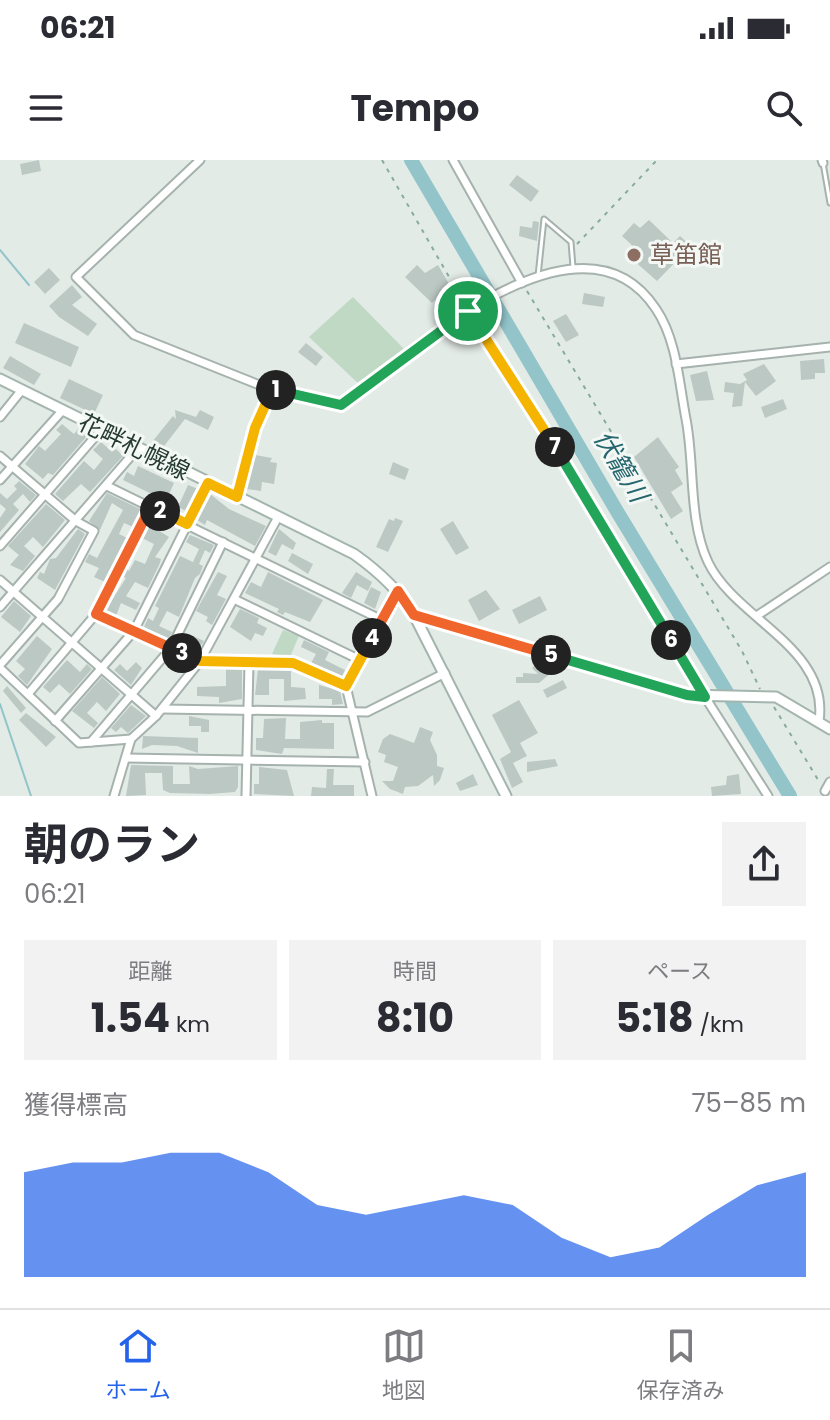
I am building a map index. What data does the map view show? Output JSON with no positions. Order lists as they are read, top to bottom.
{
  "streets": {
    "main road": ["花畔札幌線"]
  },
  "water": ["伏籠川"],
  "places": ["草笛館"],
  "page": {
    "status": "06:21",
    "header": "Tempo",
    "pins": [
      "1",
      "7",
      "2",
      "4",
      "6",
      "3",
      "5"
    ],
    "heading": ["朝のラン", "06:21"],
    "stats": [
      ["距離", "1.54 km"],
      ["時間", "8:10"],
      ["ペース", "5:18 /km"]
    ],
    "chart": ["獲得標高", "75–85 m"],
    "tabs": ["ホーム", "地図", "保存済み"]
  }
}
